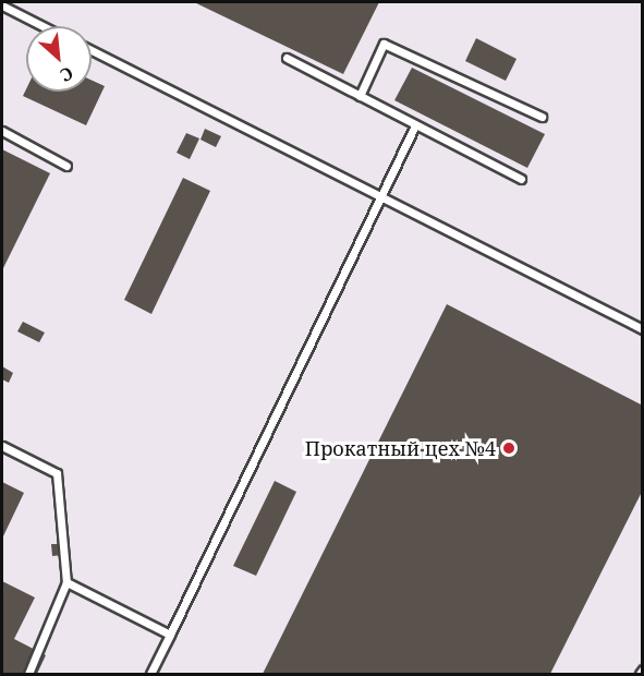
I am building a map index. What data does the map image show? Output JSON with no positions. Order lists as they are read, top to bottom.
{
  "places": ["Прокатный цех №4"],
  "north": "bottom right"
}
